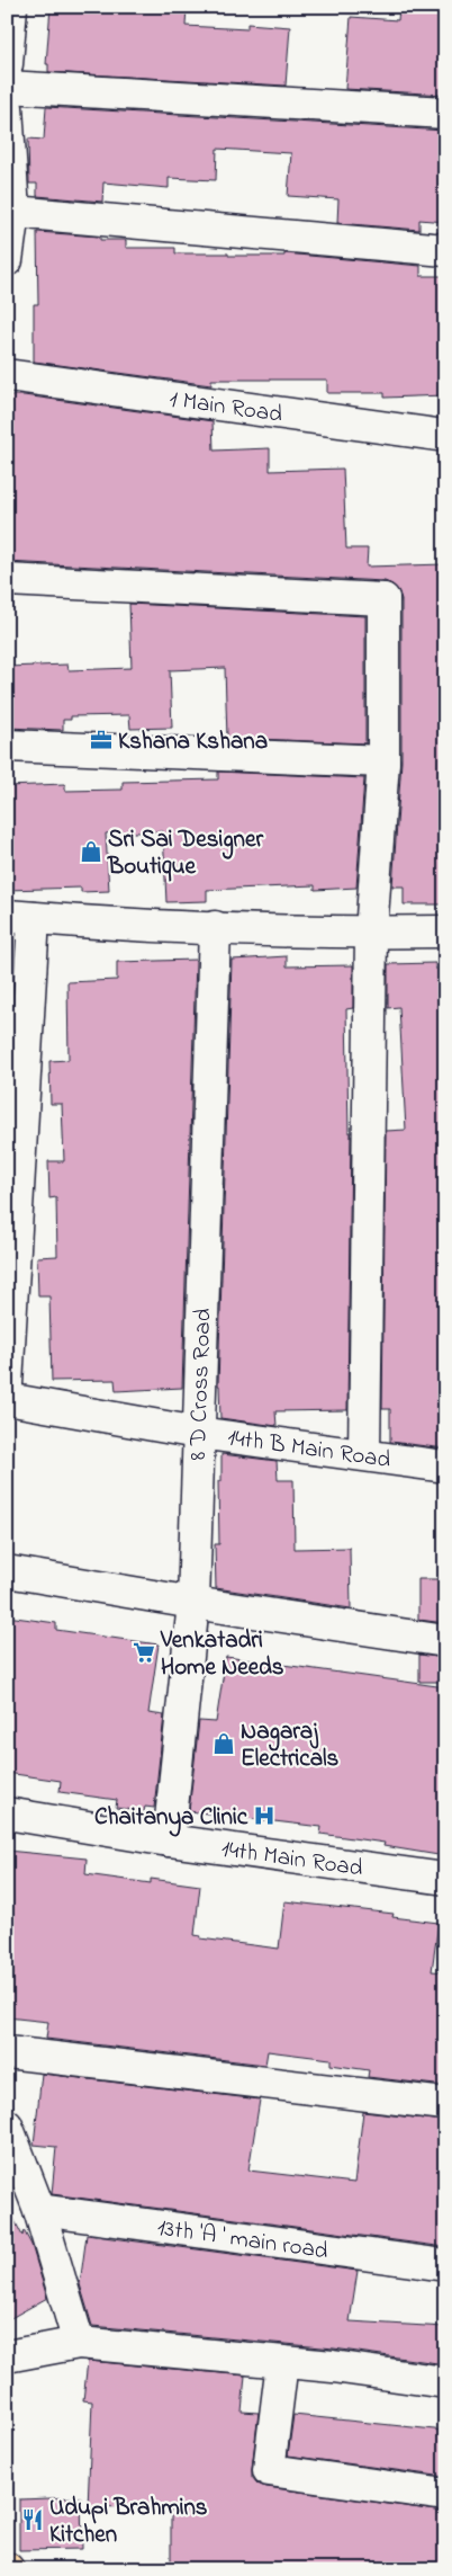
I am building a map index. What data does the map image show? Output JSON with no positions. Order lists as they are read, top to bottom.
{
  "streets": {
    "street": [
      "1 Main Road",
      "8 D Cross Road",
      "14th B Main Road",
      "14th Main Road",
      "13th 'A ' main road"
    ]
  },
  "crossings": [
    ["8 D Cross Road", "14th B Main Road"],
    ["8 D Cross Road", "14th Main Road"]
  ],
  "places": {
    "office": ["Kshana Kshana"],
    "shop": ["Sri Sai Designer Boutique", "Nagaraj Electricals"],
    "supermarket": ["Venkatadri Home Needs"],
    "hospital": ["Chaitanya Clinic"],
    "restaurant": ["Udupi Brahmins Kitchen"]
  }
}
